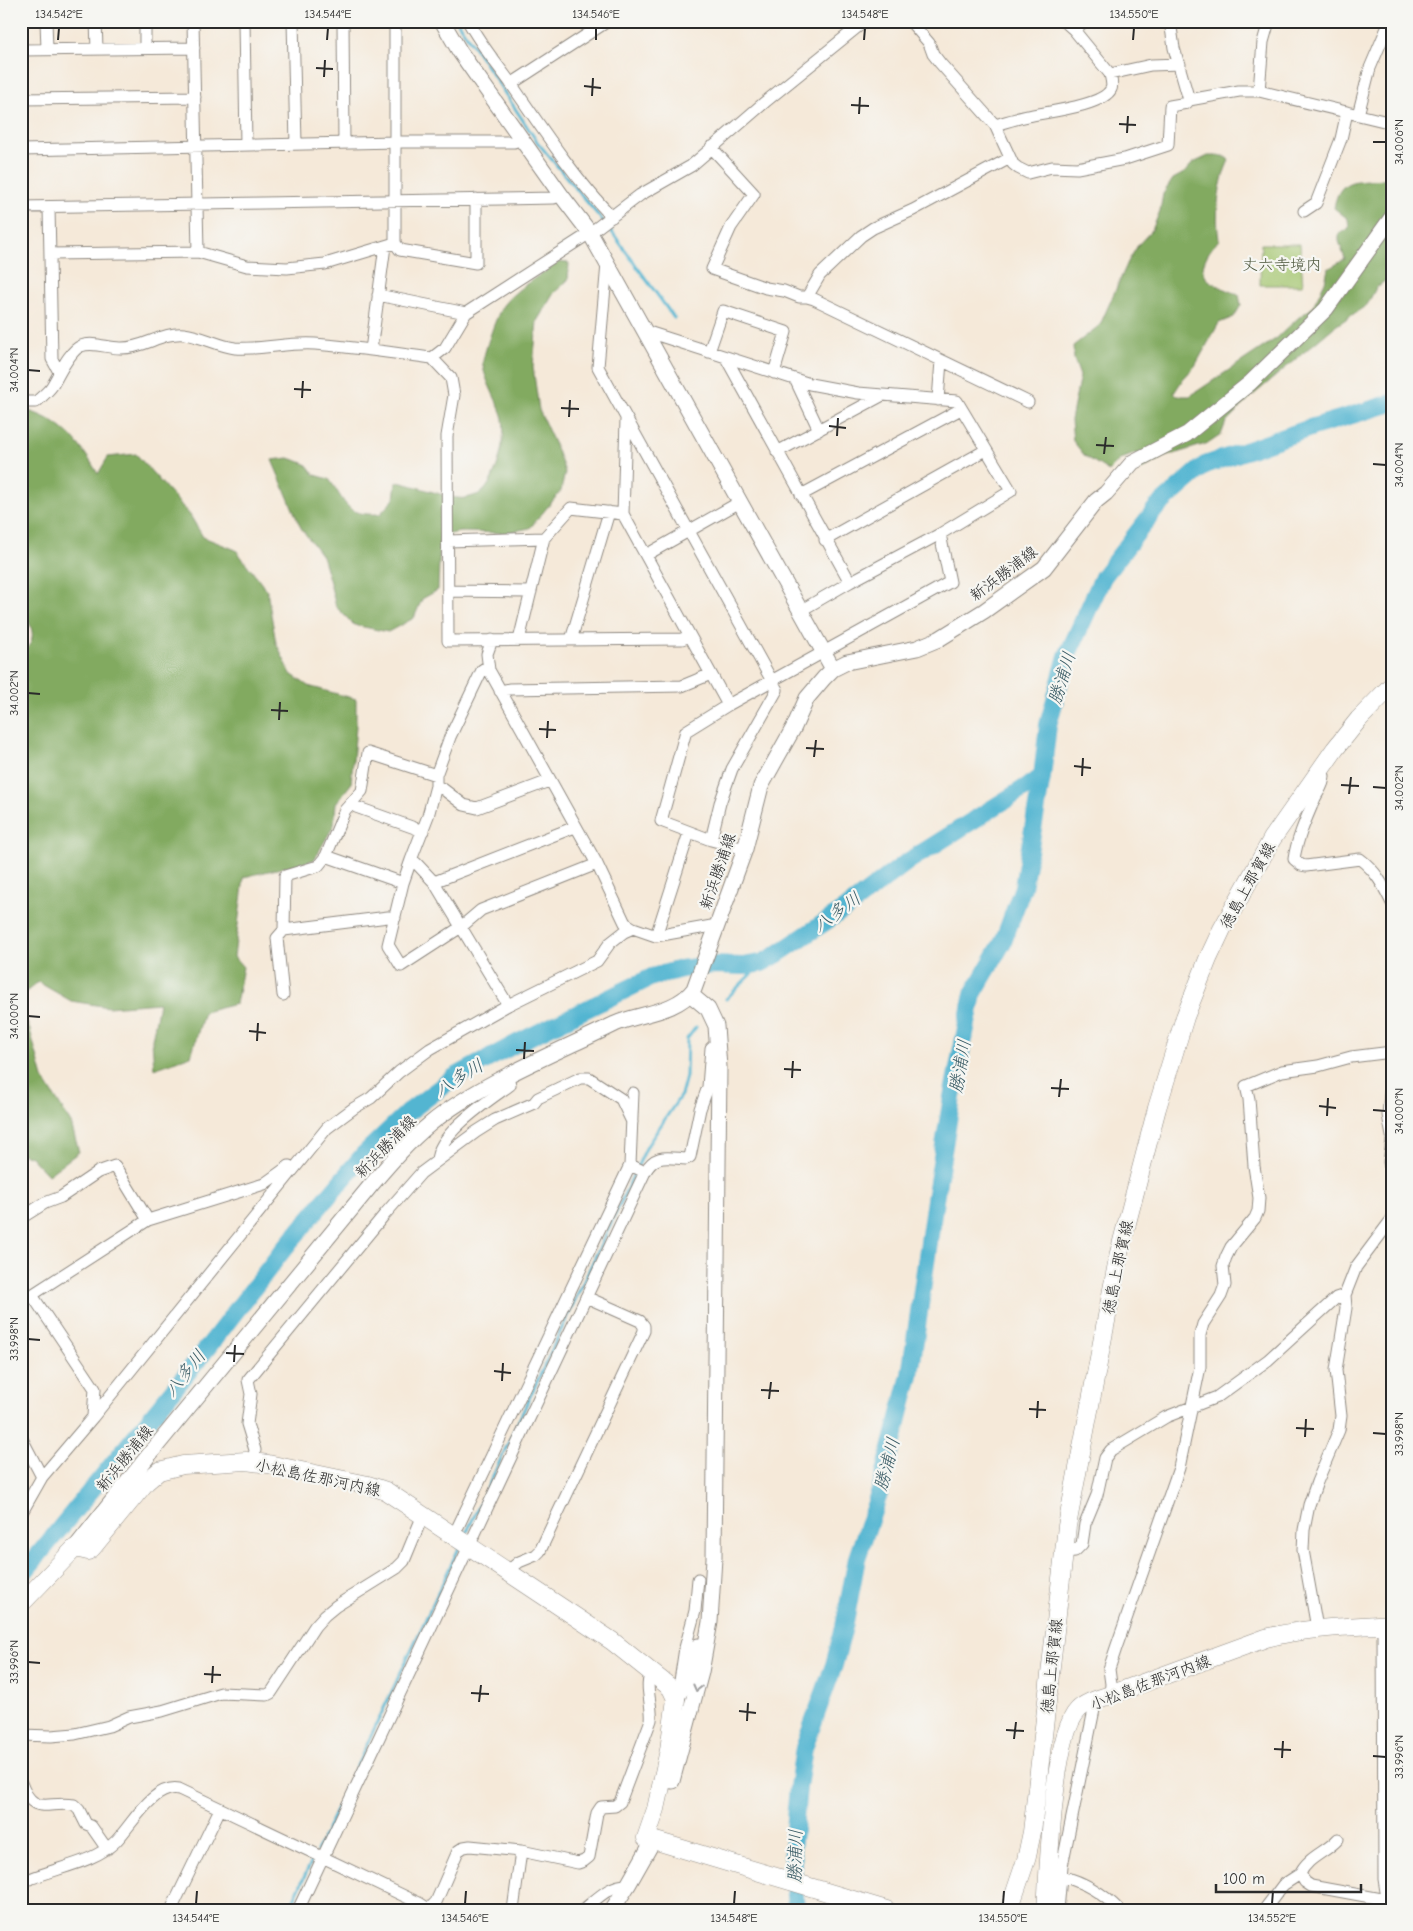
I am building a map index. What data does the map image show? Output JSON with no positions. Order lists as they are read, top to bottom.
{
  "streets": {
    "main road": ["新浜勝浦線", "徳島上那賀線", "小松島佐那河内線"]
  },
  "crossings": [
    ["新浜勝浦線", "小松島佐那河内線"]
  ],
  "water": ["勝浦川", "八多川"],
  "parks": ["丈六寺境内"],
  "scale_bar": "100 m",
  "coordinates": [
    "134.542°E",
    "134.544°E",
    "134.546°E",
    "134.548°E",
    "134.550°E",
    "34.006°N",
    "34.004°N",
    "34.002°N",
    "34.000°N",
    "33.998°N",
    "33.996°N",
    "134.552°E"
  ]
}
